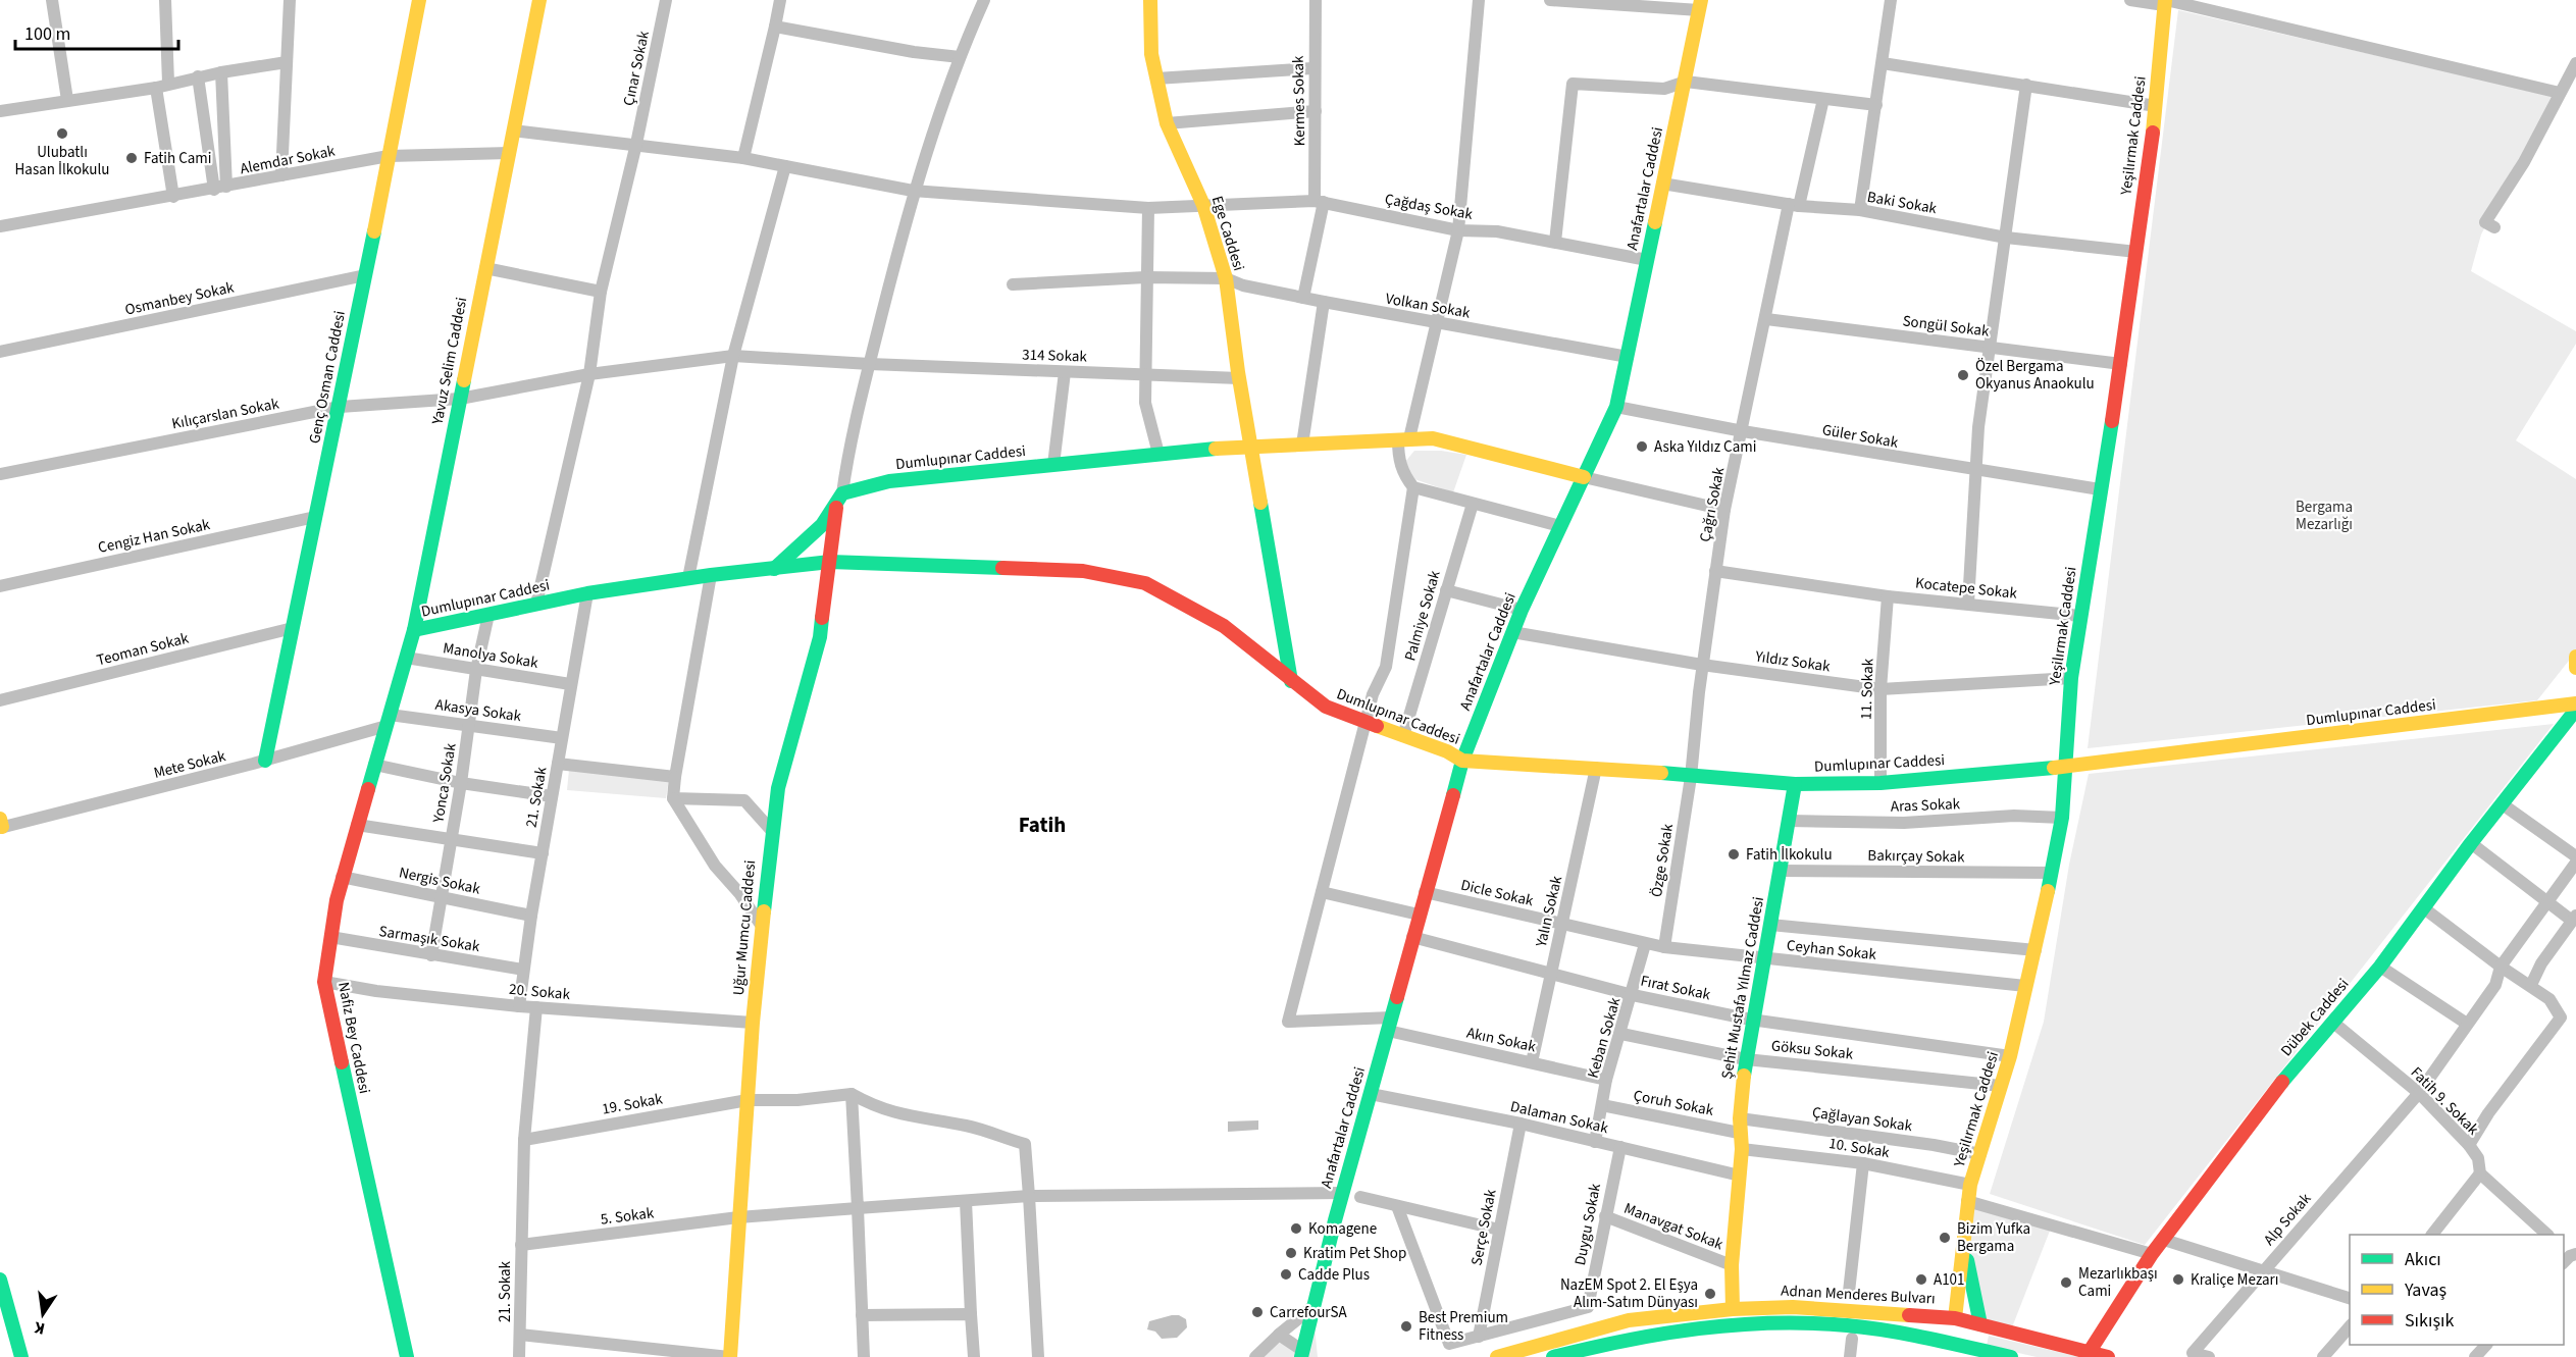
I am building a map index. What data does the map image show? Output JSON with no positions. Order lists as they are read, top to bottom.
{
  "streets": {
    "street": [
      "Çınar Sokak",
      "Kermes Sokak",
      "Yeşilırmak Caddesi",
      "Alemdar Sokak",
      "Anafartalar Caddesi",
      "Baki Sokak",
      "Çağdaş Sokak",
      "Ege Caddesi",
      "Osmanbey Sokak",
      "Volkan Sokak",
      "Songül Sokak",
      "314 Sokak",
      "Yavuz Selim Caddesi",
      "Genç Osman Caddesi",
      "Kılıçarslan Sokak",
      "Güler Sokak",
      "Dumlupınar Caddesi",
      "Çağrı Sokak",
      "Cengiz Han Sokak",
      "Kocatepe Sokak",
      "Palmiye Sokak",
      "Teoman Sokak",
      "Manolya Sokak",
      "Yıldız Sokak",
      "11. Sokak",
      "Akasya Sokak",
      "Mete Sokak",
      "Yonca Sokak",
      "21. Sokak",
      "Aras Sokak",
      "Bakırçay Sokak",
      "Özge Sokak",
      "Nergis Sokak",
      "Dicle Sokak",
      "Yalın Sokak",
      "Uğur Mumcu Caddesi",
      "Sarmaşık Sokak",
      "Ceyhan Sokak",
      "Fırat Sokak",
      "Şehit Mustafa Yılmaz Caddesi",
      "20. Sokak",
      "Dübek Caddesi",
      "Nafiz Bey Caddesi",
      "Keban Sokak",
      "Akın Sokak",
      "Göksu Sokak",
      "Fatih 9. Sokak",
      "Çoruh Sokak",
      "19. Sokak",
      "Dalaman Sokak",
      "Çağlayan Sokak",
      "10. Sokak",
      "5. Sokak",
      "Alp Sokak",
      "Duygu Sokak",
      "Manavgat Sokak",
      "Serçe Sokak",
      "Adnan Menderes Bulvarı"
    ]
  },
  "crossings": [
    ["Çınar Sokak", "Çağdaş Sokak"],
    ["Çınar Sokak", "Kılıçarslan Sokak"],
    ["Çınar Sokak", "Dumlupınar Caddesi"],
    ["Kermes Sokak", "Çağdaş Sokak"],
    ["Kermes Sokak", "Volkan Sokak"],
    ["Yeşilırmak Caddesi", "Baki Sokak"],
    ["Yeşilırmak Caddesi", "Songül Sokak"],
    ["Yeşilırmak Caddesi", "Güler Sokak"],
    ["Yeşilırmak Caddesi", "Dumlupınar Caddesi"],
    ["Yeşilırmak Caddesi", "Kocatepe Sokak"],
    ["Yeşilırmak Caddesi", "Yıldız Sokak"],
    ["Yeşilırmak Caddesi", "Aras Sokak"],
    ["Yeşilırmak Caddesi", "Bakırçay Sokak"],
    ["Yeşilırmak Caddesi", "Ceyhan Sokak"],
    ["Yeşilırmak Caddesi", "Fırat Sokak"],
    ["Yeşilırmak Caddesi", "Göksu Sokak"],
    ["Yeşilırmak Caddesi", "Çağlayan Sokak"],
    ["Yeşilırmak Caddesi", "10. Sokak"],
    ["Yeşilırmak Caddesi", "Adnan Menderes Bulvarı"],
    ["Alemdar Sokak", "Yavuz Selim Caddesi"],
    ["Alemdar Sokak", "Genç Osman Caddesi"],
    ["Anafartalar Caddesi", "Baki Sokak"],
    ["Anafartalar Caddesi", "Çağdaş Sokak"],
    ["Anafartalar Caddesi", "Volkan Sokak"],
    ["Anafartalar Caddesi", "Güler Sokak"],
    ["Anafartalar Caddesi", "Dumlupınar Caddesi"],
    ["Anafartalar Caddesi", "Yıldız Sokak"],
    ["Anafartalar Caddesi", "Dicle Sokak"],
    ["Anafartalar Caddesi", "Fırat Sokak"],
    ["Anafartalar Caddesi", "Akın Sokak"],
    ["Anafartalar Caddesi", "Dalaman Sokak"],
    ["Anafartalar Caddesi", "5. Sokak"],
    ["Baki Sokak", "Çağrı Sokak"],
    ["Çağdaş Sokak", "Ege Caddesi"],
    ["Çağdaş Sokak", "Yavuz Selim Caddesi"],
    ["Ege Caddesi", "Volkan Sokak"],
    ["Ege Caddesi", "314 Sokak"],
    ["Ege Caddesi", "Dumlupınar Caddesi"],
    ["Osmanbey Sokak", "Genç Osman Caddesi"],
    ["Songül Sokak", "Çağrı Sokak"],
    ["314 Sokak", "Kılıçarslan Sokak"],
    ["Yavuz Selim Caddesi", "Kılıçarslan Sokak"],
    ["Yavuz Selim Caddesi", "Dumlupınar Caddesi"],
    ["Yavuz Selim Caddesi", "Manolya Sokak"],
    ["Yavuz Selim Caddesi", "Akasya Sokak"],
    ["Yavuz Selim Caddesi", "Mete Sokak"],
    ["Yavuz Selim Caddesi", "Nafiz Bey Caddesi"],
    ["Genç Osman Caddesi", "Kılıçarslan Sokak"],
    ["Genç Osman Caddesi", "Cengiz Han Sokak"],
    ["Genç Osman Caddesi", "Teoman Sokak"],
    ["Genç Osman Caddesi", "Mete Sokak"],
    ["Güler Sokak", "Çağrı Sokak"],
    ["Dumlupınar Caddesi", "Çağrı Sokak"],
    ["Dumlupınar Caddesi", "Palmiye Sokak"],
    ["Dumlupınar Caddesi", "11. Sokak"],
    ["Dumlupınar Caddesi", "Yonca Sokak"],
    ["Dumlupınar Caddesi", "21. Sokak"],
    ["Dumlupınar Caddesi", "Özge Sokak"],
    ["Dumlupınar Caddesi", "Yalın Sokak"],
    ["Dumlupınar Caddesi", "Uğur Mumcu Caddesi"],
    ["Dumlupınar Caddesi", "Şehit Mustafa Yılmaz Caddesi"],
    ["Çağrı Sokak", "Kocatepe Sokak"],
    ["Çağrı Sokak", "Yıldız Sokak"],
    ["Çağrı Sokak", "Özge Sokak"],
    ["Kocatepe Sokak", "11. Sokak"],
    ["Manolya Sokak", "Yonca Sokak"],
    ["Manolya Sokak", "21. Sokak"],
    ["Yıldız Sokak", "11. Sokak"],
    ["Akasya Sokak", "Mete Sokak"],
    ["Akasya Sokak", "Yonca Sokak"],
    ["Akasya Sokak", "21. Sokak"],
    ["Akasya Sokak", "Nafiz Bey Caddesi"],
    ["Mete Sokak", "Nafiz Bey Caddesi"],
    ["Yonca Sokak", "Nergis Sokak"],
    ["Yonca Sokak", "Sarmaşık Sokak"],
    ["21. Sokak", "Nergis Sokak"],
    ["21. Sokak", "Sarmaşık Sokak"],
    ["21. Sokak", "20. Sokak"],
    ["21. Sokak", "19. Sokak"],
    ["21. Sokak", "5. Sokak"],
    ["Aras Sokak", "Şehit Mustafa Yılmaz Caddesi"],
    ["Bakırçay Sokak", "Şehit Mustafa Yılmaz Caddesi"],
    ["Özge Sokak", "Ceyhan Sokak"],
    ["Nergis Sokak", "Nafiz Bey Caddesi"],
    ["Dicle Sokak", "Yalın Sokak"],
    ["Dicle Sokak", "Ceyhan Sokak"],
    ["Yalın Sokak", "Ceyhan Sokak"],
    ["Yalın Sokak", "Fırat Sokak"],
    ["Yalın Sokak", "Akın Sokak"],
    ["Uğur Mumcu Caddesi", "20. Sokak"],
    ["Uğur Mumcu Caddesi", "19. Sokak"],
    ["Uğur Mumcu Caddesi", "5. Sokak"],
    ["Sarmaşık Sokak", "Nafiz Bey Caddesi"],
    ["Ceyhan Sokak", "Şehit Mustafa Yılmaz Caddesi"],
    ["Ceyhan Sokak", "Keban Sokak"],
    ["Fırat Sokak", "Şehit Mustafa Yılmaz Caddesi"],
    ["Fırat Sokak", "Keban Sokak"],
    ["Şehit Mustafa Yılmaz Caddesi", "Göksu Sokak"],
    ["Şehit Mustafa Yılmaz Caddesi", "Çoruh Sokak"],
    ["Şehit Mustafa Yılmaz Caddesi", "Dalaman Sokak"],
    ["Şehit Mustafa Yılmaz Caddesi", "Çağlayan Sokak"],
    ["Şehit Mustafa Yılmaz Caddesi", "10. Sokak"],
    ["Şehit Mustafa Yılmaz Caddesi", "Manavgat Sokak"],
    ["Şehit Mustafa Yılmaz Caddesi", "Adnan Menderes Bulvarı"],
    ["20. Sokak", "Nafiz Bey Caddesi"],
    ["Dübek Caddesi", "Fatih 9. Sokak"],
    ["Dübek Caddesi", "Adnan Menderes Bulvarı"],
    ["Keban Sokak", "Akın Sokak"],
    ["Keban Sokak", "Göksu Sokak"],
    ["Keban Sokak", "Çoruh Sokak"],
    ["Keban Sokak", "Dalaman Sokak"],
    ["Fatih 9. Sokak", "Alp Sokak"],
    ["Çoruh Sokak", "Çağlayan Sokak"],
    ["Dalaman Sokak", "Duygu Sokak"],
    ["Dalaman Sokak", "Serçe Sokak"],
    ["Duygu Sokak", "Manavgat Sokak"],
    ["Duygu Sokak", "Serçe Sokak"]
  ],
  "districts": ["Fatih"],
  "parks": ["Bergama Mezarlığı"],
  "places": [
    "Ulubatlı Hasan İlkokulu",
    "Fatih Cami",
    "Özel Bergama Okyanus Anaokulu",
    "Aska Yıldız Cami",
    "Fatih İlkokulu",
    "Komagene",
    "Bizim Yufka Bergama",
    "Kratim Pet Shop",
    "Cadde Plus",
    "A101",
    "Kraliçe Mezarı",
    "Mezarlıkbaşı Cami",
    "NazEM Spot 2. El Eşya Alım-Satım Dünyası",
    "CarrefourSA",
    "Best Premium Fitness"
  ],
  "legend": ["Akıcı", "Yavaş", "Sıkışık"],
  "scale_bar": "100 m",
  "north": "bottom"
}
